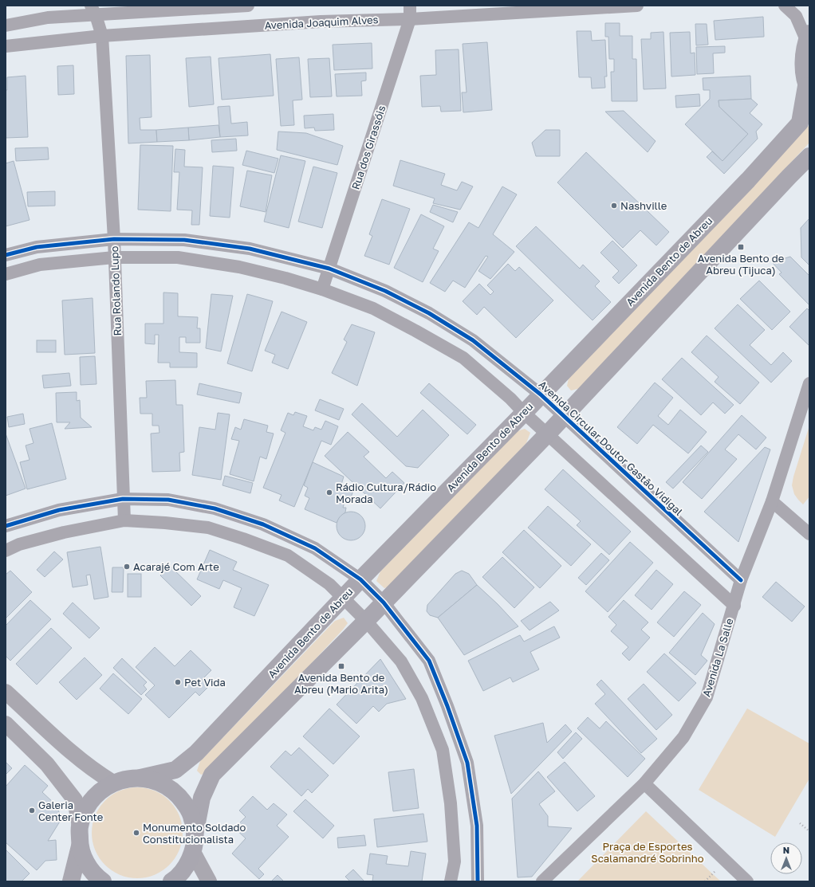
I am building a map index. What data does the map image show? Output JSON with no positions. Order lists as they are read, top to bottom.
{
  "streets": {
    "main road": ["Avenida Bento de Abreu"],
    "street": [
      "Avenida Joaquim Alves",
      "Rua dos Girassóis",
      "Rua Rolando Lupo",
      "Avenida Circular Doutor Gastão Vidigal",
      "Avenida La Salle"
    ]
  },
  "crossings": [
    ["Avenida Joaquim Alves", "Rua dos Girassóis"],
    ["Avenida Joaquim Alves", "Rua Rolando Lupo"],
    ["Rua dos Girassóis", "Avenida Circular Doutor Gastão Vidigal"],
    ["Avenida Bento de Abreu", "Avenida Circular Doutor Gastão Vidigal"],
    ["Rua Rolando Lupo", "Avenida Circular Doutor Gastão Vidigal"],
    ["Avenida Circular Doutor Gastão Vidigal", "Avenida La Salle"]
  ],
  "parks": ["Praça de Esportes Scalamandré Sobrinho"],
  "places": {
    "other": [
      "Nashville",
      "Rádio Cultura/Rádio Morada",
      "Acarajé Com Arte",
      "Pet Vida",
      "Galeria Center Fonte",
      "Monumento Soldado Constitucionalista"
    ],
    "transit": ["Avenida Bento de Abreu (Tijuca)", "Avenida Bento de Abreu (Mario Arita)"]
  },
  "north": "top"
}
